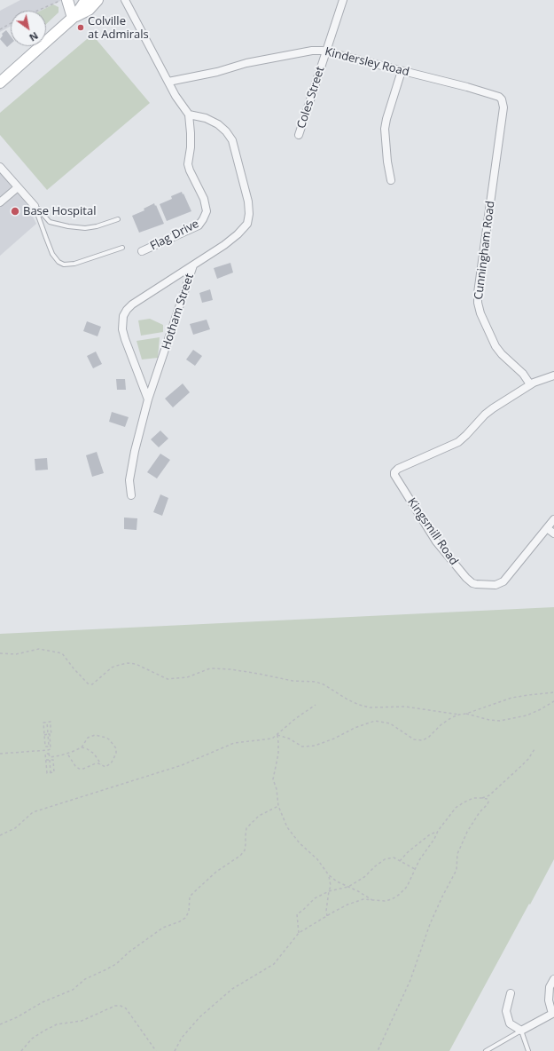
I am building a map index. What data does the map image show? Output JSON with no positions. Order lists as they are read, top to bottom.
{
  "streets": {
    "street": [
      "Kindersley Road",
      "Coles Street",
      "Flag Drive",
      "Cunningham Road",
      "Hotham Street",
      "Kingsmill Road"
    ]
  },
  "crossings": [
    ["Kindersley Road", "Coles Street"],
    ["Kindersley Road", "Cunningham Road"],
    ["Flag Drive", "Hotham Street"],
    ["Cunningham Road", "Kingsmill Road"]
  ],
  "places": ["Colville at Admirals", "Base Hospital"],
  "north": "bottom right"
}
